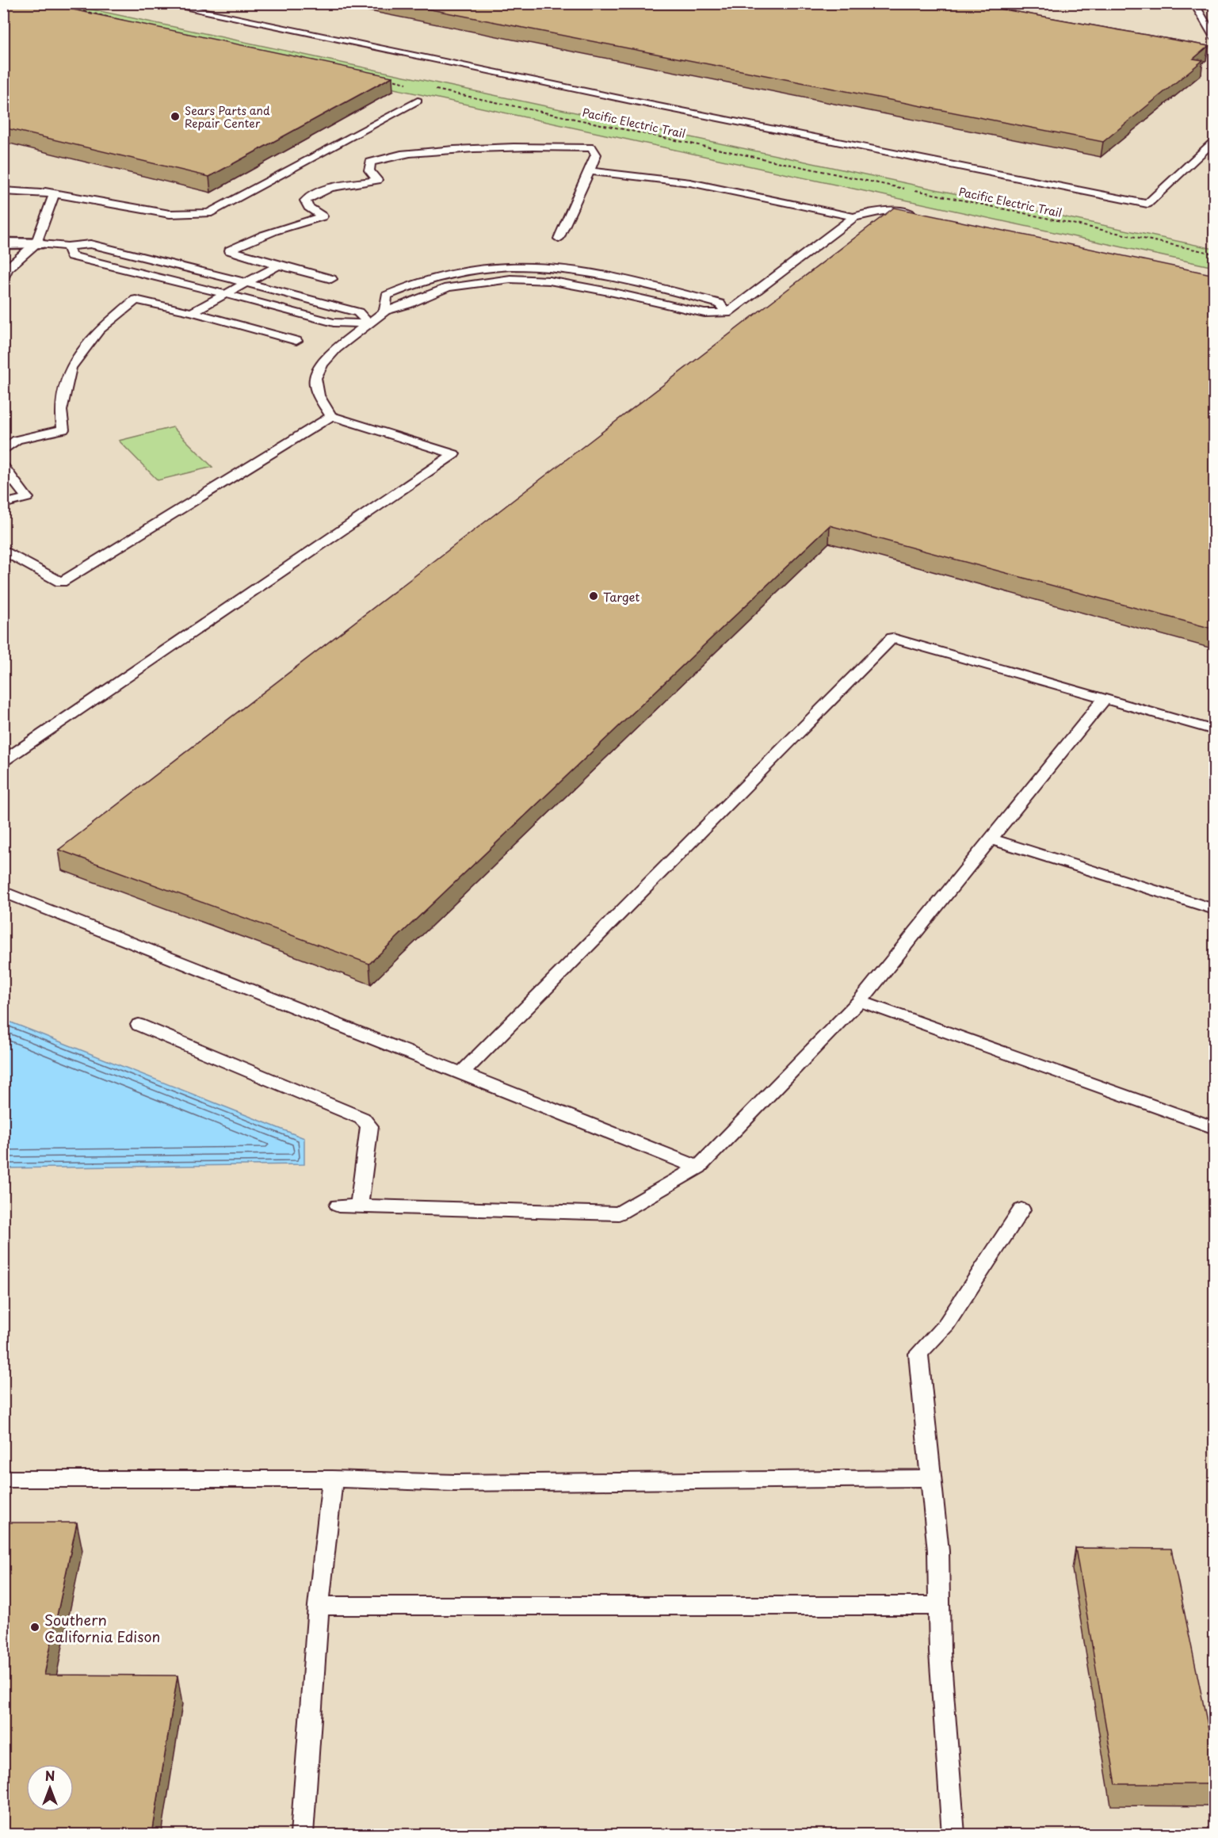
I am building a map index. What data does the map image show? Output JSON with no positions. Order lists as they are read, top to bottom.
{
  "streets": {
    "path": ["Pacific Electric Trail"]
  },
  "places": ["Sears Parts and Repair Center", "Target", "Southern California Edison"],
  "north": "top"
}
